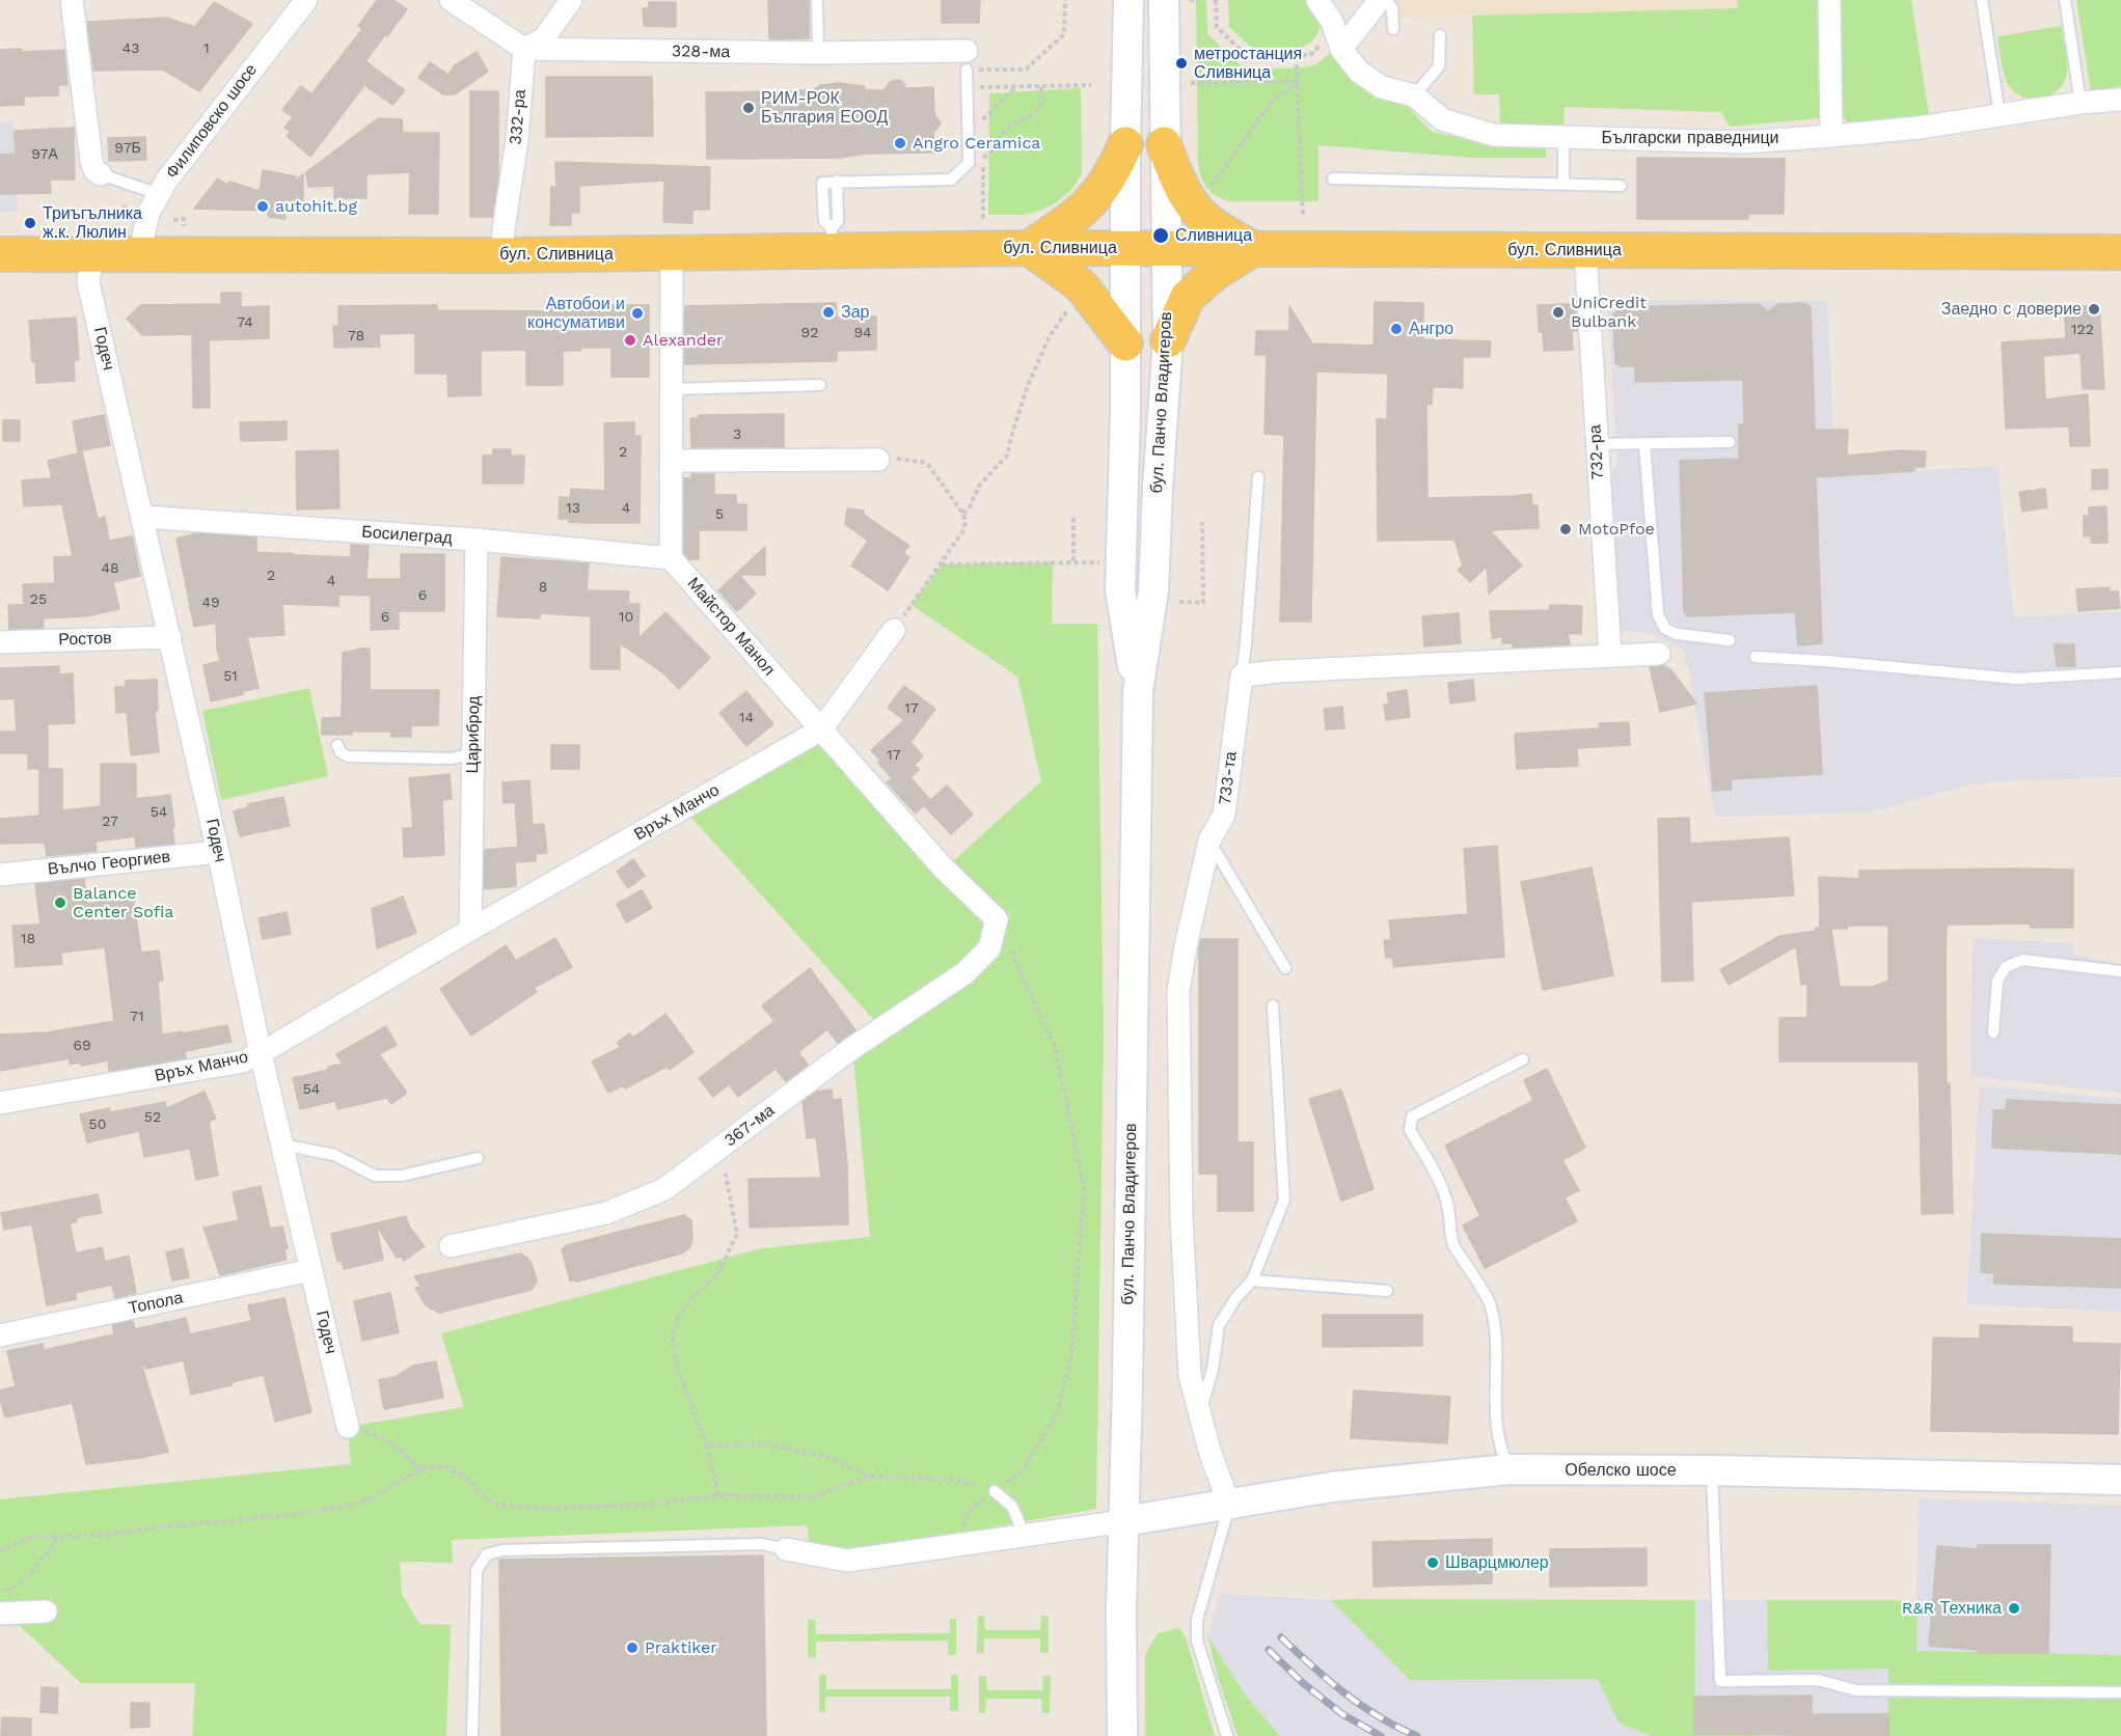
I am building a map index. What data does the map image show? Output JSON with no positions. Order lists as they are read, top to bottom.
{
  "streets": {
    "main road": ["бул. Сливница"],
    "street": [
      "328-ма",
      "332-ра",
      "Филиповско шосе",
      "Български праведници",
      "Годеч",
      "бул. Панчо Владигеров",
      "732-ра",
      "Босилеград",
      "Майстор Манол",
      "Ростов",
      "Цариброд",
      "733-та",
      "Връх Манчо",
      "Вълчо Георгиев",
      "367-ма",
      "Топола",
      "Обелско шосе"
    ]
  },
  "crossings": [
    ["328-ма", "332-ра"],
    ["332-ра", "бул. Сливница"],
    ["Филиповско шосе", "бул. Сливница"],
    ["бул. Сливница", "Годеч"],
    ["бул. Сливница", "бул. Панчо Владигеров"],
    ["бул. Сливница", "732-ра"],
    ["Годеч", "Босилеград"],
    ["Годеч", "Ростов"],
    ["Годеч", "Връх Манчо"],
    ["Годеч", "Вълчо Георгиев"],
    ["Годеч", "Топола"],
    ["бул. Панчо Владигеров", "Обелско шосе"],
    ["Босилеград", "Майстор Манол"],
    ["Босилеград", "Цариброд"],
    ["Майстор Манол", "Връх Манчо"],
    ["Майстор Манол", "367-ма"],
    ["Цариброд", "Връх Манчо"],
    ["733-та", "Обелско шосе"]
  ],
  "places": [
    "метростанция Сливница",
    "РИМ-РОК България ЕООД",
    "Angro Ceramica",
    "autohit.bg",
    "Триъгълника ж.к. Люлин",
    "Сливница",
    "Заедно с доверие",
    "Зар",
    "UniCredit Bulbank",
    "Автобои и консумативи",
    "Ангро",
    "Alexander",
    "MotoPfoe",
    "Balance Center Sofia",
    "Шварцмюлер",
    "R&R Техника",
    "Praktiker"
  ],
  "house_numbers": [
    "43",
    "1",
    "97Б",
    "97А",
    "74",
    "122",
    "92",
    "94",
    "78",
    "3",
    "2",
    "13",
    "4",
    "5",
    "48",
    "2",
    "4",
    "8",
    "6",
    "25",
    "49",
    "6",
    "10",
    "51",
    "17",
    "14",
    "17",
    "54",
    "27",
    "18",
    "71",
    "69",
    "54",
    "52",
    "50"
  ]
}
